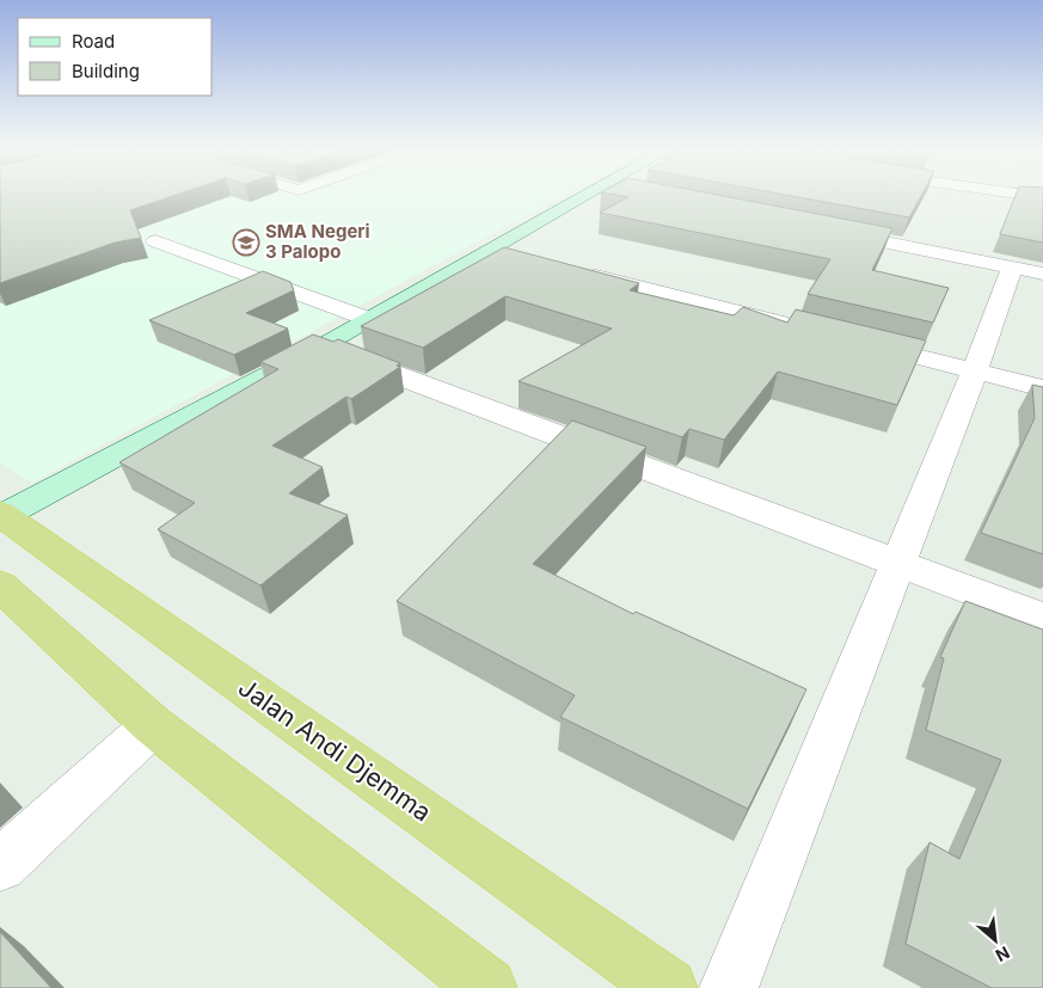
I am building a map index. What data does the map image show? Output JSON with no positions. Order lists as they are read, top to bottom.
{
  "streets": {
    "highway": ["Jalan Andi Djemma"]
  },
  "places": {
    "school or university": ["SMA Negeri 3 Palopo"]
  },
  "legend": ["Road", "Building"],
  "north": "bottom right"
}
